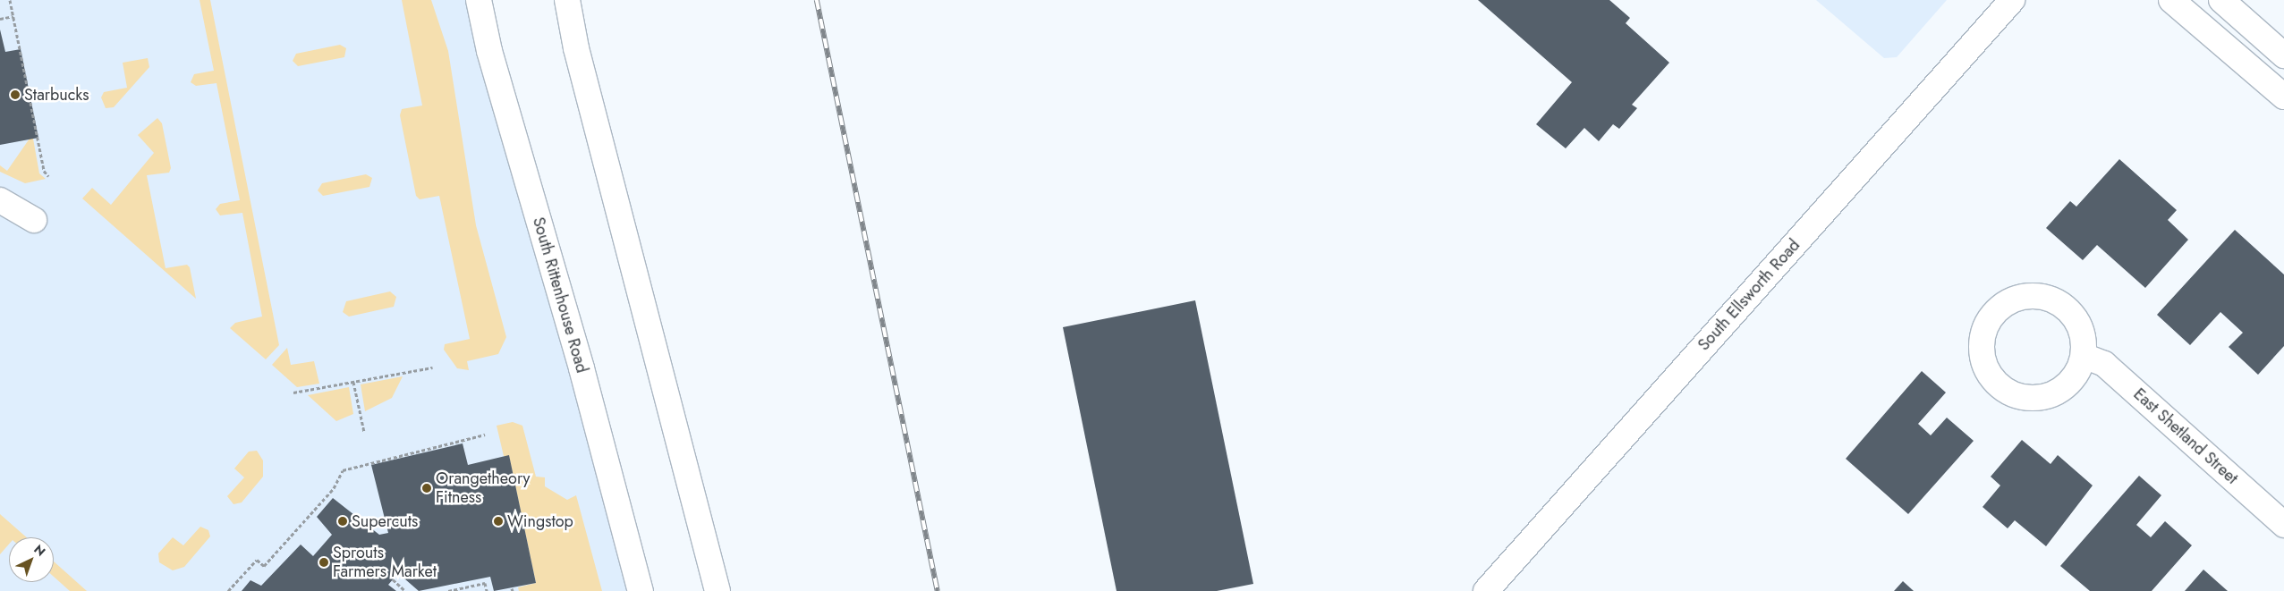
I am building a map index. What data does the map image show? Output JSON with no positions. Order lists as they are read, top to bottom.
{
  "streets": {
    "street": ["South Rittenhouse Road", "South Ellsworth Road", "East Shetland Street"]
  },
  "places": [
    "Starbucks",
    "Orangetheory Fitness",
    "Supercuts",
    "Wingstop",
    "Sprouts Farmers Market"
  ],
  "north": "top right"
}
